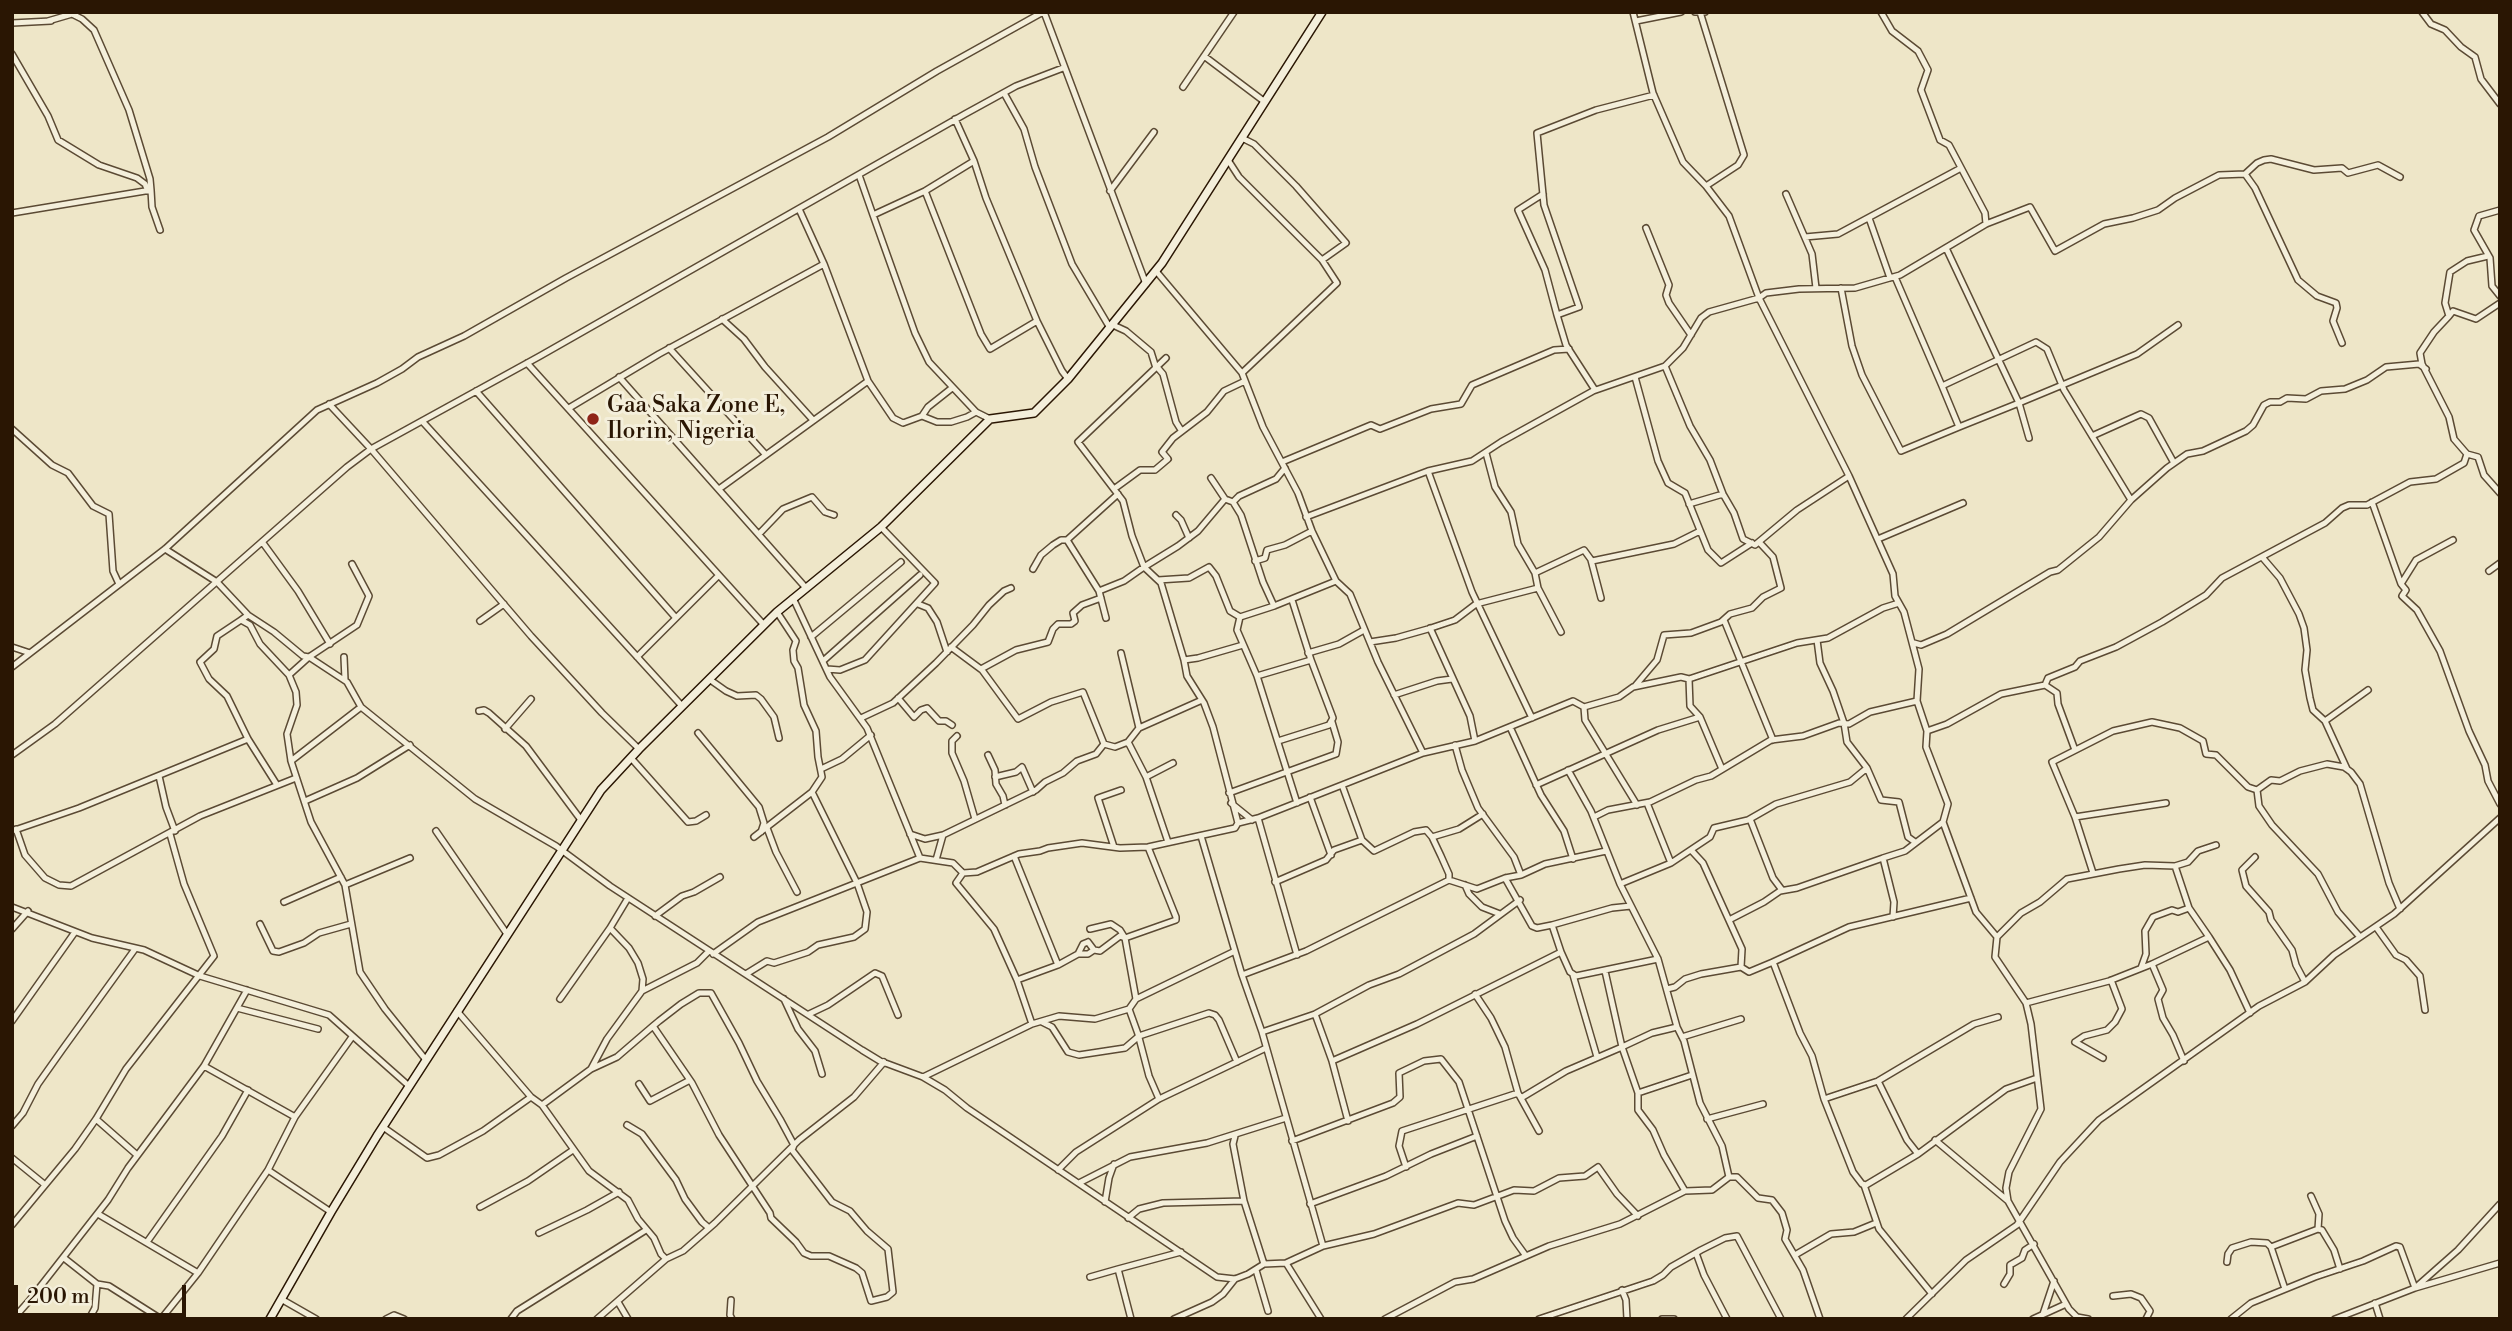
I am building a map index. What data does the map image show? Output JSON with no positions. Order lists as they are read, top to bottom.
{
  "places": ["Gaa Saka Zone E, Ilorin, Nigeria"],
  "scale_bar": "200 m"
}
